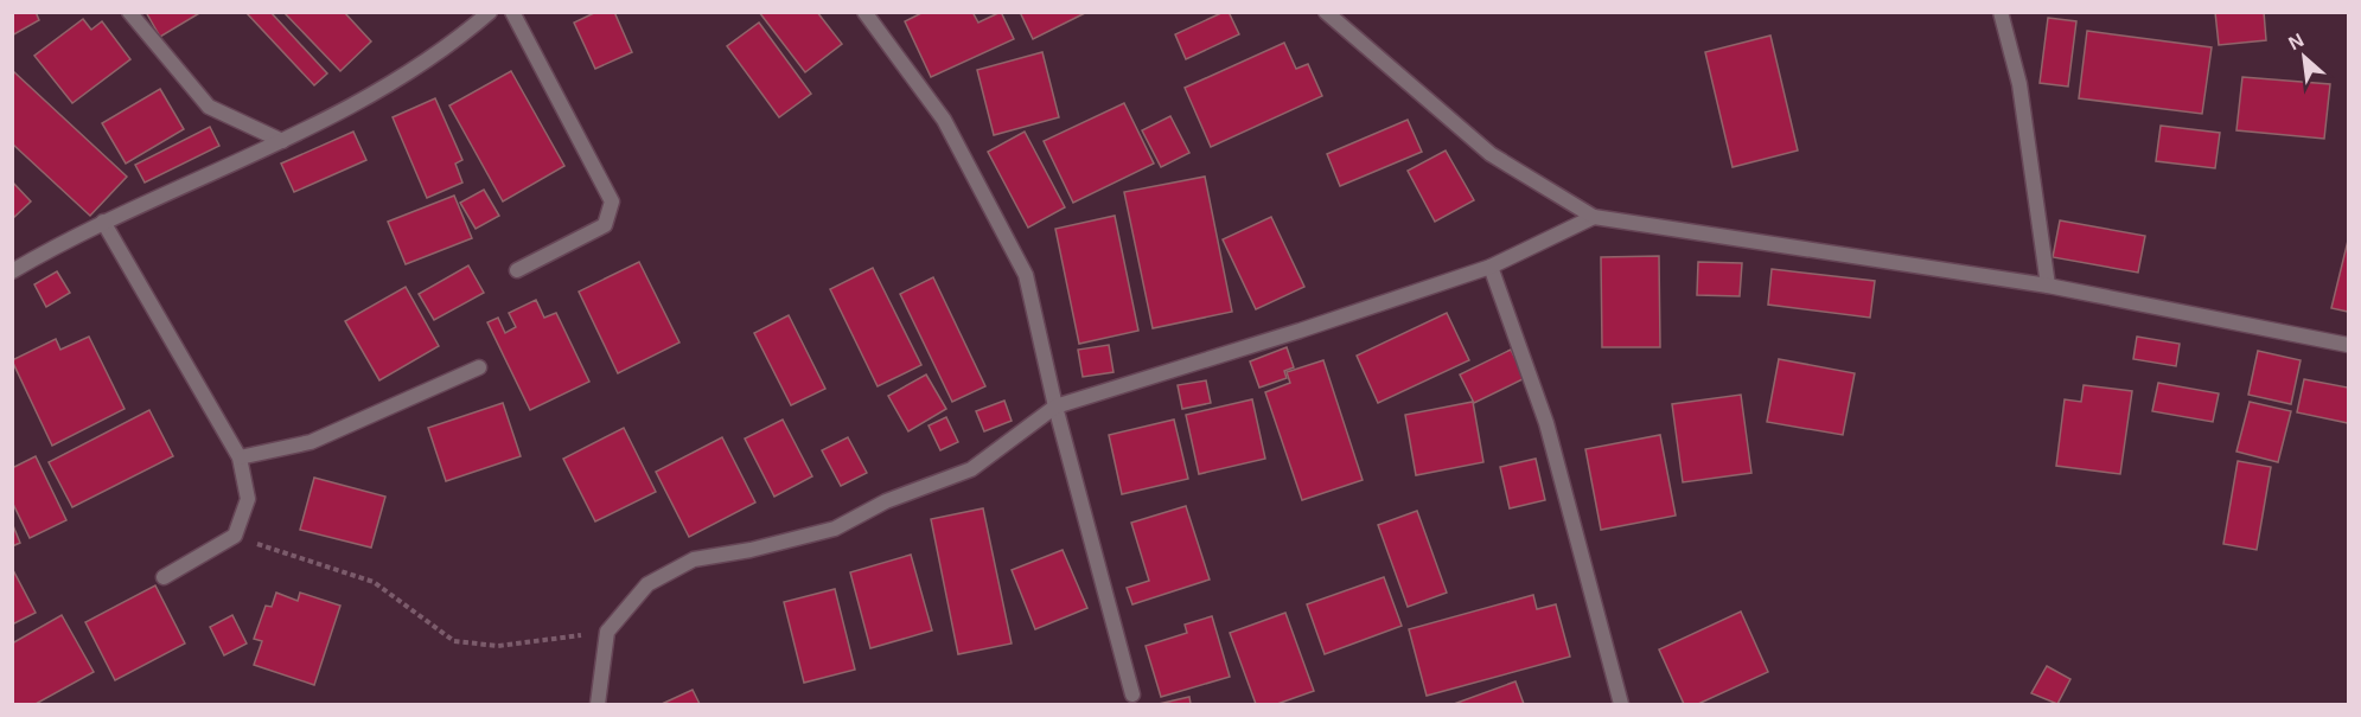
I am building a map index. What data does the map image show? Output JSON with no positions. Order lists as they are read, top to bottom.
{
  "north": "top left"
}
